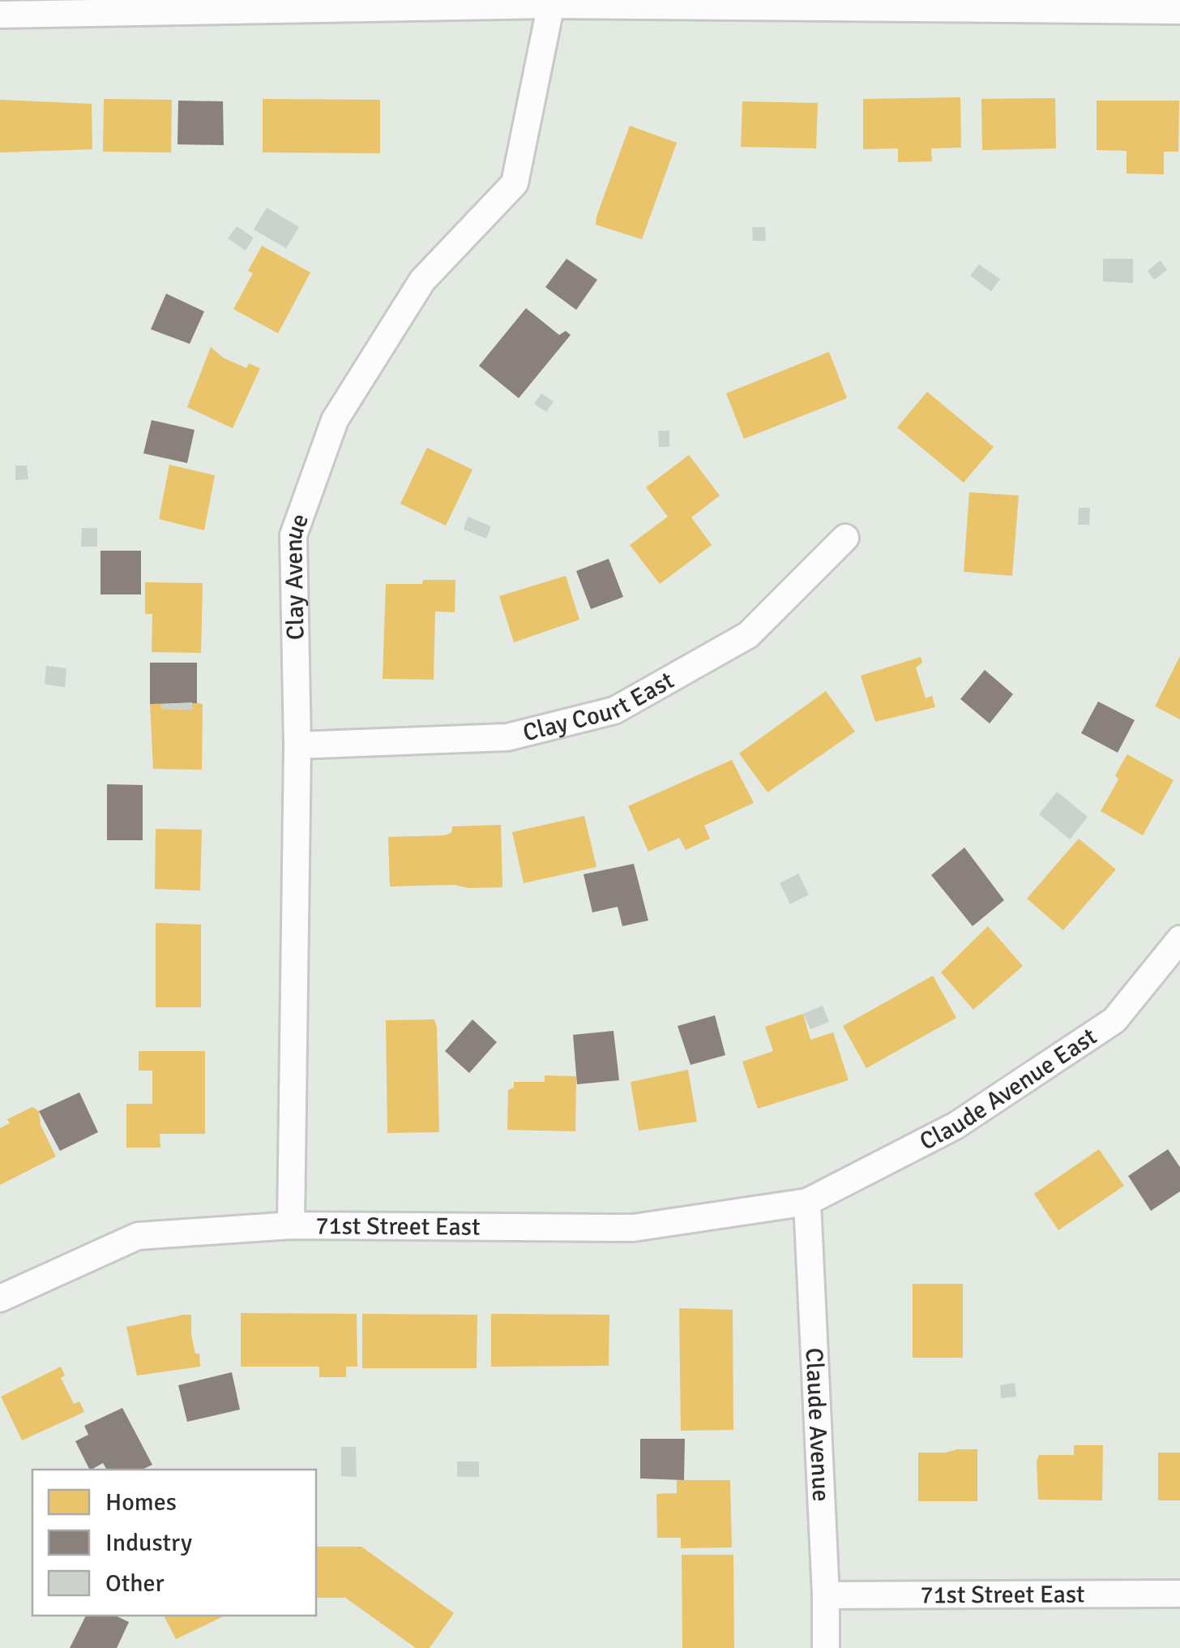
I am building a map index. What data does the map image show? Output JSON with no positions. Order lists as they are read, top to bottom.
{
  "streets": {
    "street": [
      "Clay Avenue",
      "Clay Court East",
      "Claude Avenue East",
      "71st Street East",
      "Claude Avenue"
    ]
  },
  "crossings": [
    ["Clay Avenue", "Clay Court East"],
    ["Clay Avenue", "71st Street East"],
    ["Claude Avenue East", "71st Street East"],
    ["Claude Avenue East", "Claude Avenue"],
    ["71st Street East", "Claude Avenue"]
  ],
  "legend": ["Homes", "Industry", "Other"]
}
